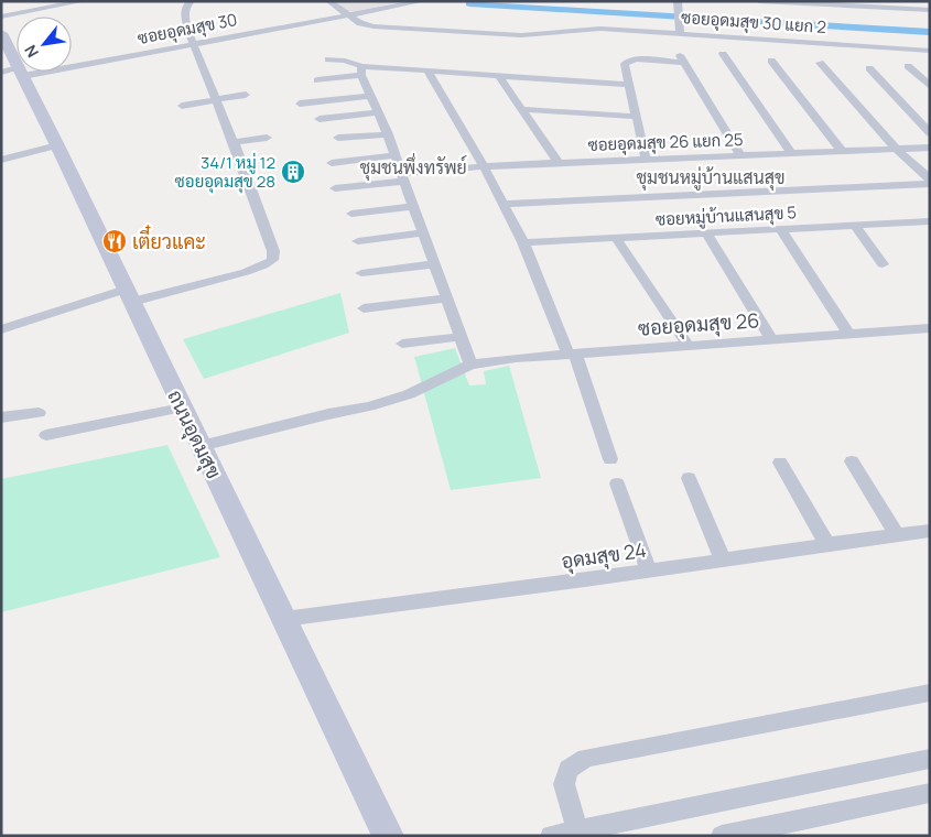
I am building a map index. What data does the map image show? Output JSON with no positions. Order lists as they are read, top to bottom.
{
  "streets": {
    "main road": ["ถนนอุดมสุข"],
    "street": [
      "ซอยอุดมสุข 30 แยก 2",
      "ซอยอุดมสุข 30",
      "ซอยอุดมสุข 26 แยก 25",
      "ซอยหมู่บ้านแสนสุข 5",
      "ซอยอุดมสุข 26",
      "อุดมสุข 24"
    ]
  },
  "crossings": [
    ["ซอยอุดมสุข 30 แยก 2", "ซอยอุดมสุข 30"],
    ["ซอยอุดมสุข 30", "ถนนอุดมสุข"],
    ["ซอยอุดมสุข 26", "ถนนอุดมสุข"],
    ["ถนนอุดมสุข", "อุดมสุข 24"]
  ],
  "districts": ["ชุมชนพึ่งทรัพย์", "ชุมชนหมู่บ้านแสนสุข"],
  "places": {
    "building": ["34/1 หมู่ 12 ซอยอุดมสุข 28"],
    "restaurant": ["เตี๋ยวแคะ"]
  },
  "north": "bottom left"
}
